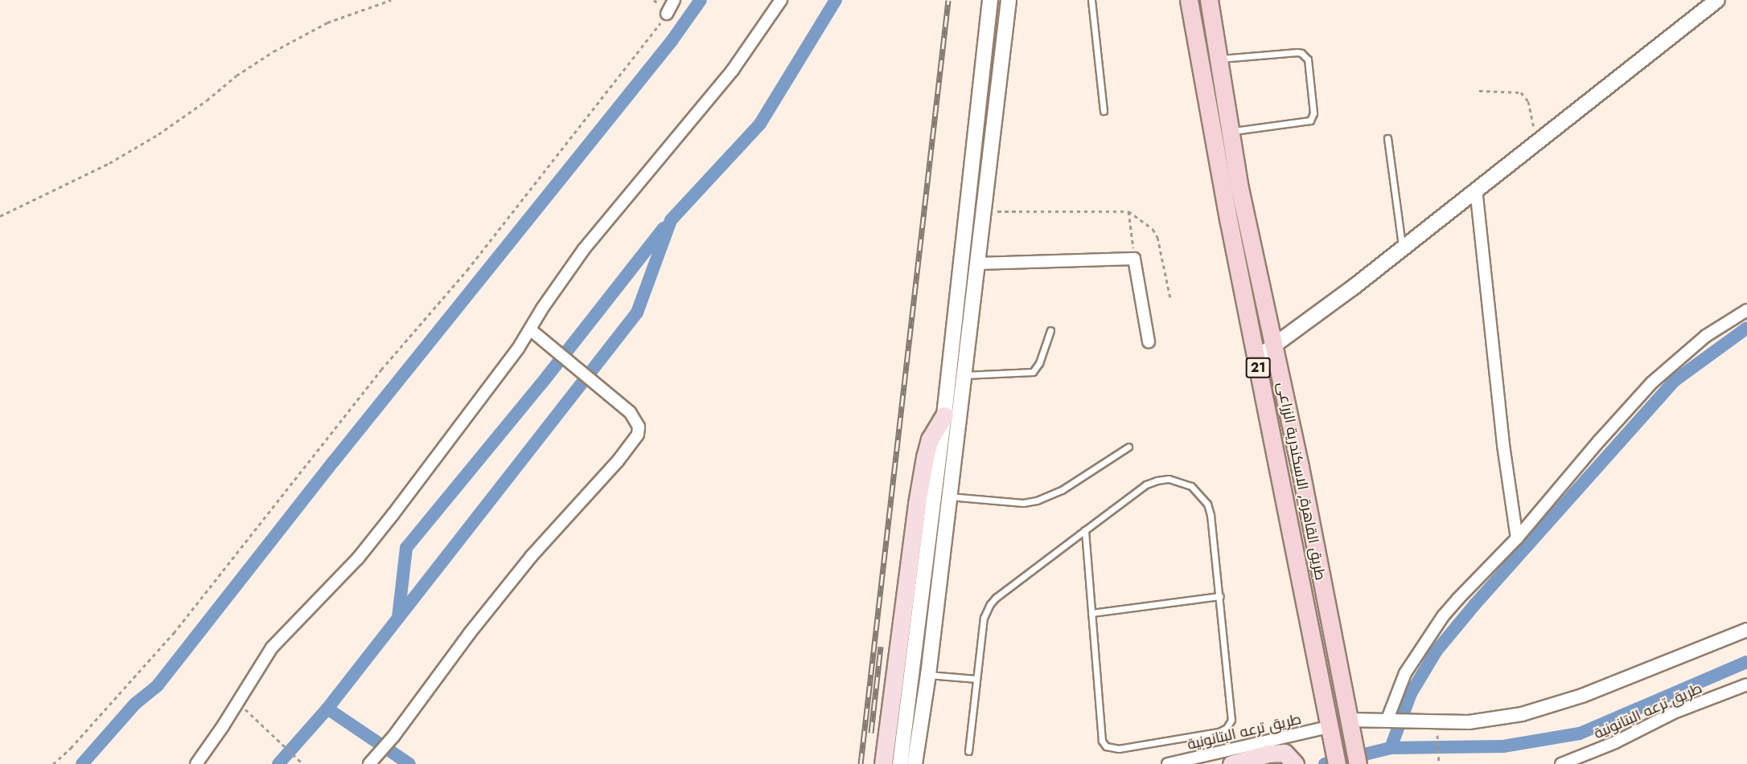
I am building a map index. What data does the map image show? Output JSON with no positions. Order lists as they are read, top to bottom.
{
  "streets": {
    "highway": ["21", "طريق القاهرة, الاسكندرية الزراعى"],
    "street": ["طريق ترعه البتانونية"]
  },
  "crossings": [
    ["طريق القاهرة, الاسكندرية الزراعى", "طريق ترعه البتانونية"]
  ]
}
